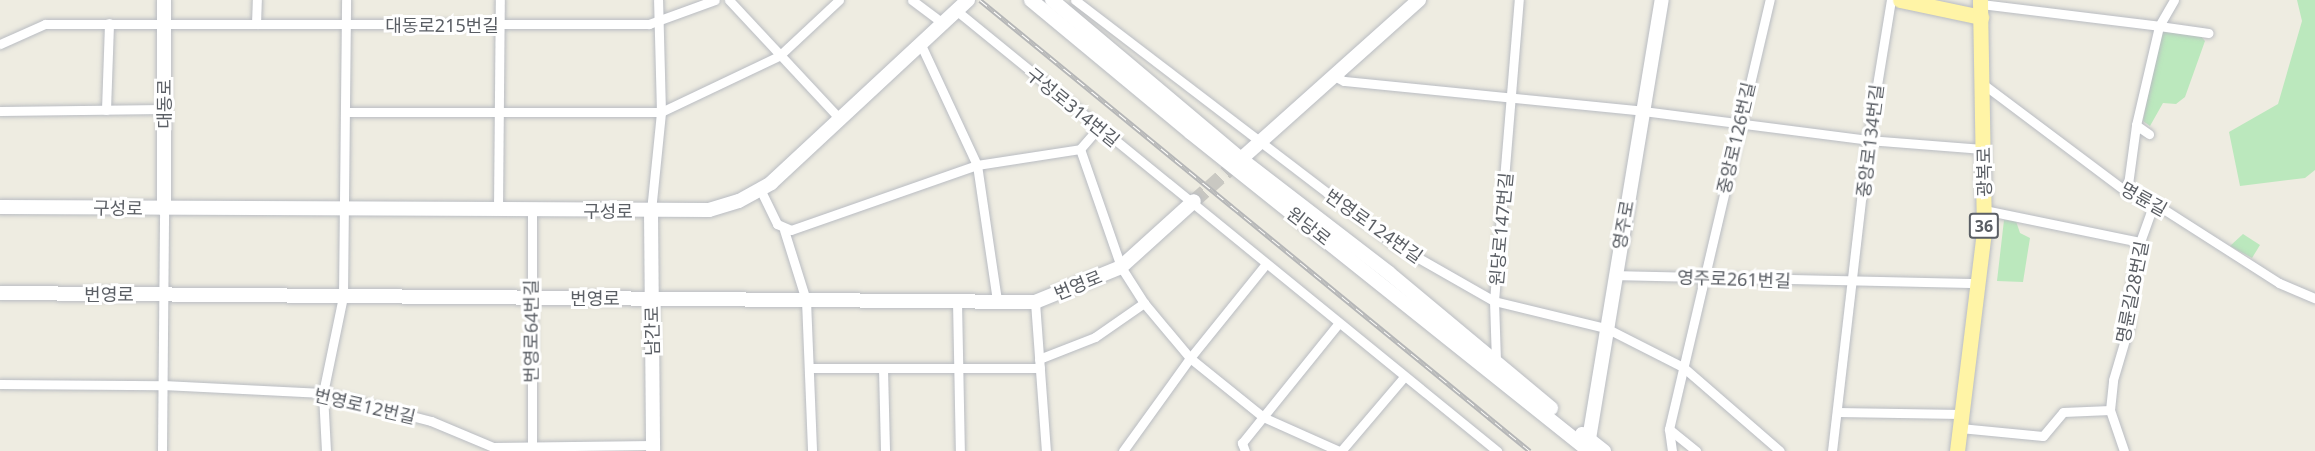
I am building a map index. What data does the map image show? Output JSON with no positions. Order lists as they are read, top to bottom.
{
  "streets": {
    "main road": [
      "대동로",
      "광복로",
      "구성로",
      "영주로",
      "원당로",
      "36",
      "번영로",
      "남간로"
    ],
    "street": [
      "대동로215번길",
      "구성로314번길",
      "중앙로126번길",
      "중앙로134번길",
      "명륜길",
      "번영로124번길",
      "원당로147번길",
      "영주로261번길",
      "명륜길28번길",
      "번영로64번길",
      "번영로12번길"
    ]
  },
  "crossings": [
    ["대동로215번길", "대동로"],
    ["대동로", "구성로"],
    ["구성로314번길", "구성로"],
    ["구성로314번길", "번영로"],
    ["중앙로126번길", "번영로124번길"],
    ["중앙로126번길", "영주로261번길"],
    ["중앙로134번길", "영주로261번길"],
    ["광복로", "명륜길"],
    ["광복로", "영주로261번길"],
    ["명륜길", "명륜길28번길"],
    ["구성로", "번영로64번길"],
    ["구성로", "남간로"],
    ["영주로", "원당로"],
    ["영주로", "번영로124번길"],
    ["영주로", "영주로261번길"],
    ["원당로", "원당로147번길"],
    ["번영로124번길", "원당로147번길"],
    ["번영로", "번영로64번길"],
    ["번영로", "남간로"],
    ["번영로64번길", "번영로12번길"],
    ["남간로", "번영로12번길"]
  ]
}
